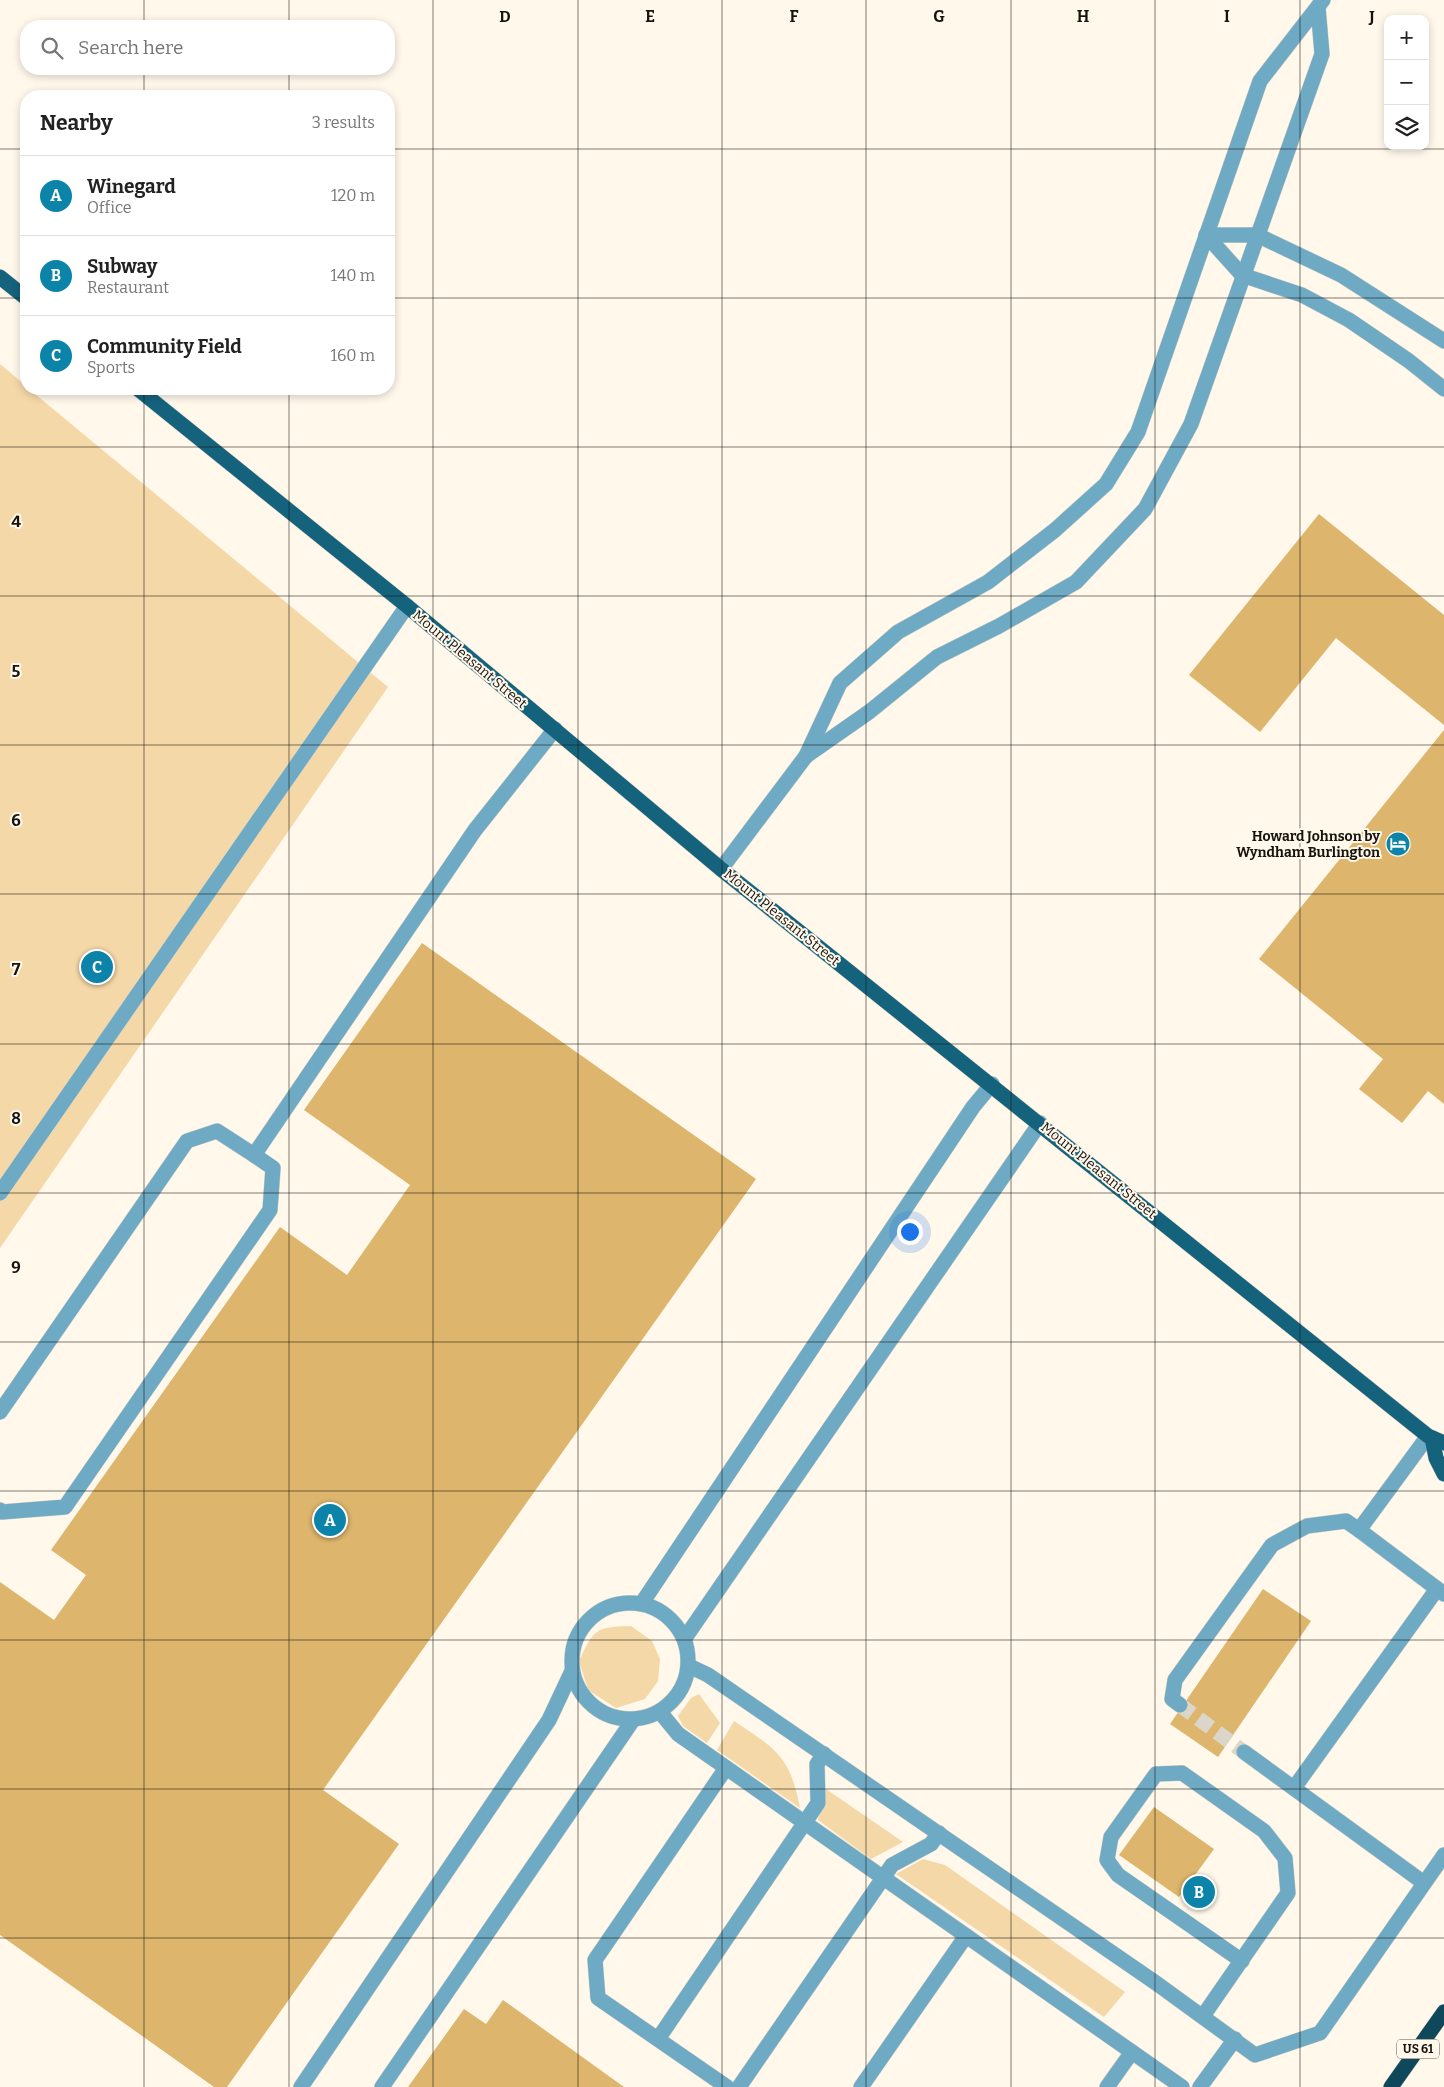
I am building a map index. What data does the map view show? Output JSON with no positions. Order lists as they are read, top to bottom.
{
  "streets": {
    "highway": ["US 61"],
    "main road": ["Mount Pleasant Street"]
  },
  "places": {
    "hotel": ["Howard Johnson by Wyndham Burlington"]
  },
  "page": {
    "map_buttons": ["+", "−"],
    "search": "Search here",
    "heading": ["Nearby", "3 results"],
    "list": [
      {
        "mark": "A",
        "name": "Winegard",
        "note": "Office",
        "value": "120 m"
      },
      {
        "mark": "B",
        "name": "Subway",
        "note": "Restaurant",
        "value": "140 m"
      },
      {
        "mark": "C",
        "name": "Community Field",
        "note": "Sports",
        "value": "160 m"
      }
    ],
    "pins": ["C", "A", "B"]
  },
  "grid": {
    "columns": [
      "D",
      "E",
      "F",
      "G",
      "H",
      "I",
      "J"
    ],
    "rows": [
      "4",
      "5",
      "6",
      "7",
      "8",
      "9"
    ]
  }
}
